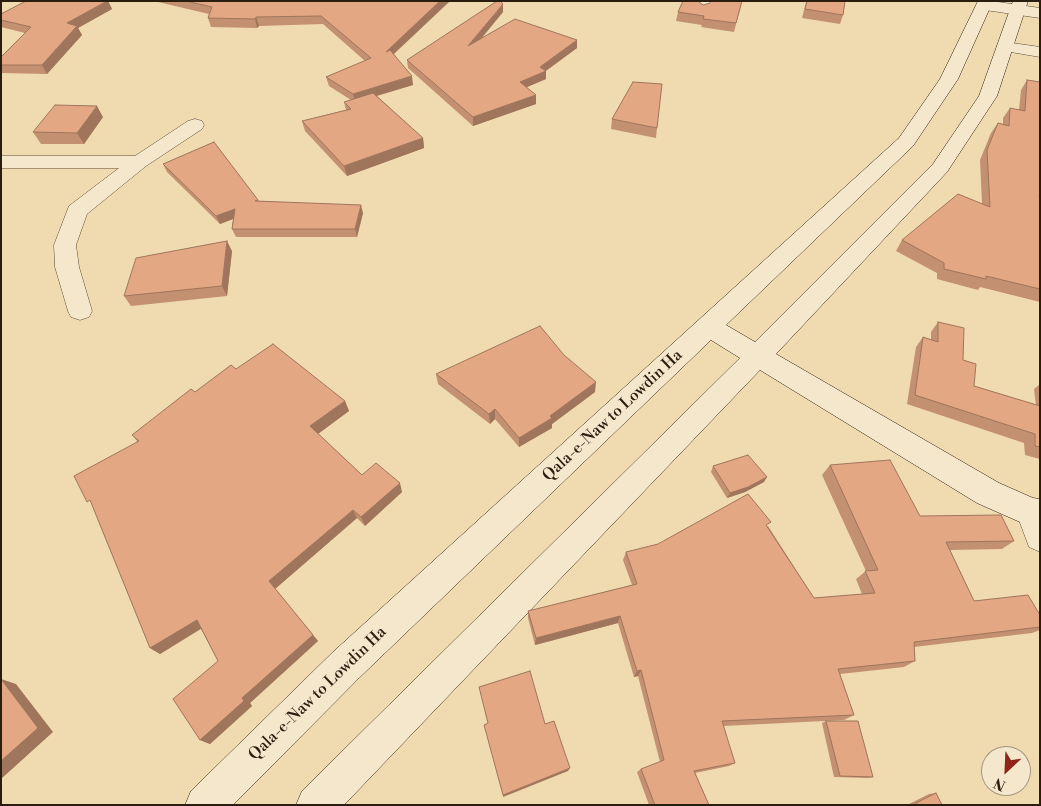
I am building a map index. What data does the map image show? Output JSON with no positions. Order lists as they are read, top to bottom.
{
  "streets": {
    "main road": ["Qala-e-Naw to Lowdin Ha"]
  },
  "north": "bottom left"
}
